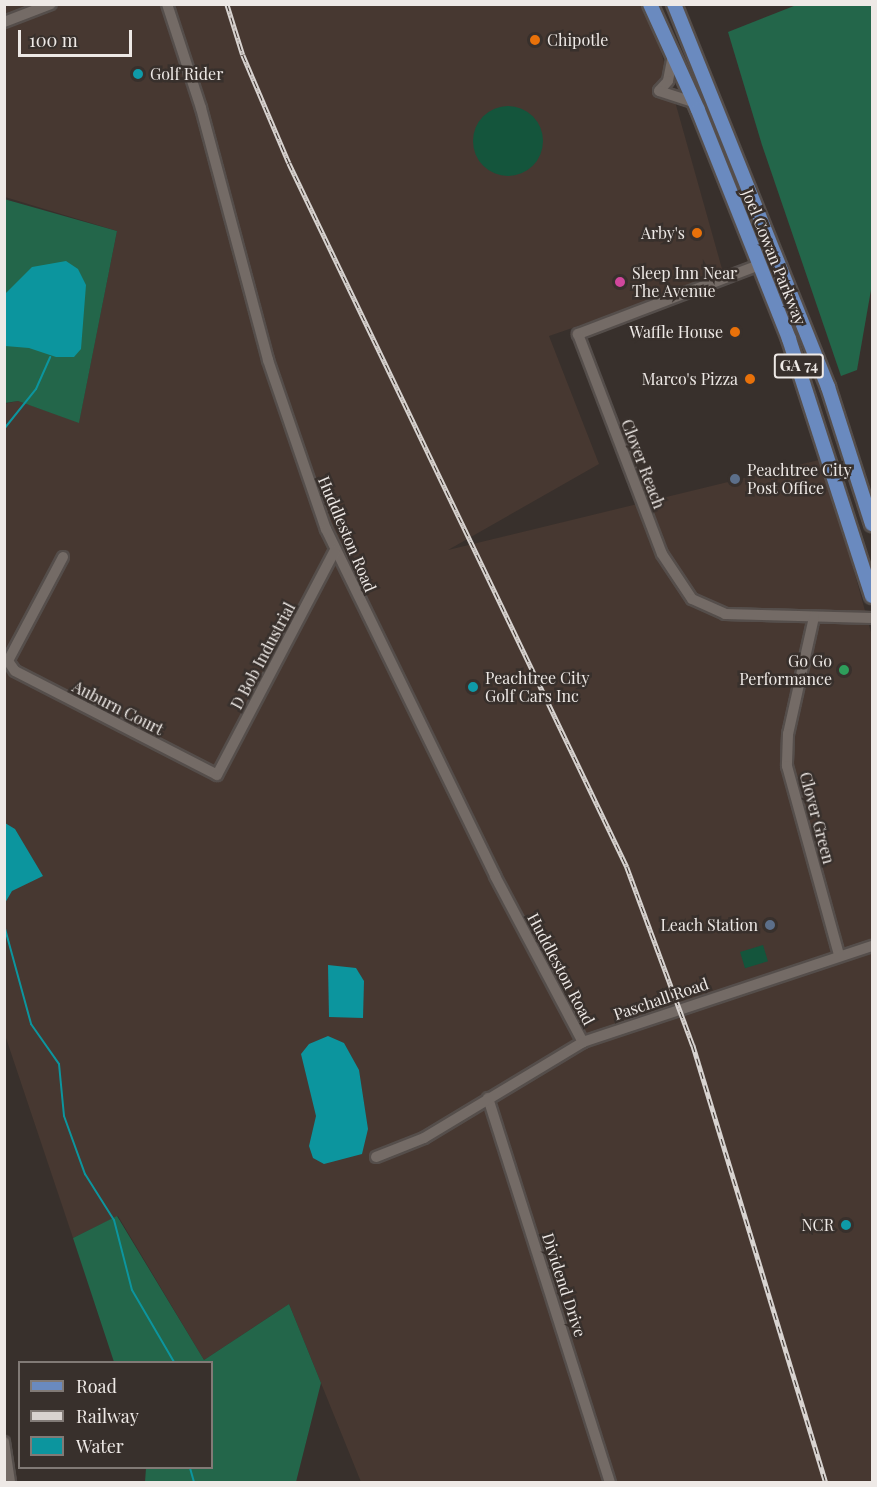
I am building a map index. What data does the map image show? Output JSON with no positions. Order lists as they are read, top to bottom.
{
  "streets": {
    "main road": ["Joel Cowan Parkway", "GA 74"],
    "street": [
      "Clover Reach",
      "Huddleston Road",
      "D Bob Industrial",
      "Auburn Court",
      "Clover Green",
      "Paschall Road",
      "Dividend Drive"
    ]
  },
  "crossings": [
    ["Joel Cowan Parkway", "Clover Reach"],
    ["Clover Reach", "Clover Green"],
    ["Huddleston Road", "D Bob Industrial"],
    ["Huddleston Road", "Paschall Road"],
    ["D Bob Industrial", "Auburn Court"],
    ["Clover Green", "Paschall Road"],
    ["Paschall Road", "Dividend Drive"]
  ],
  "places": [
    "Chipotle",
    "Golf Rider",
    "Arby's",
    "Sleep Inn Near The Avenue",
    "Waffle House",
    "Marco's Pizza",
    "Peachtree City Post Office",
    "Go Go Performance",
    "Peachtree City Golf Cars Inc",
    "Leach Station",
    "NCR"
  ],
  "legend": ["Road", "Railway", "Water"],
  "scale_bar": "100 m"
}
